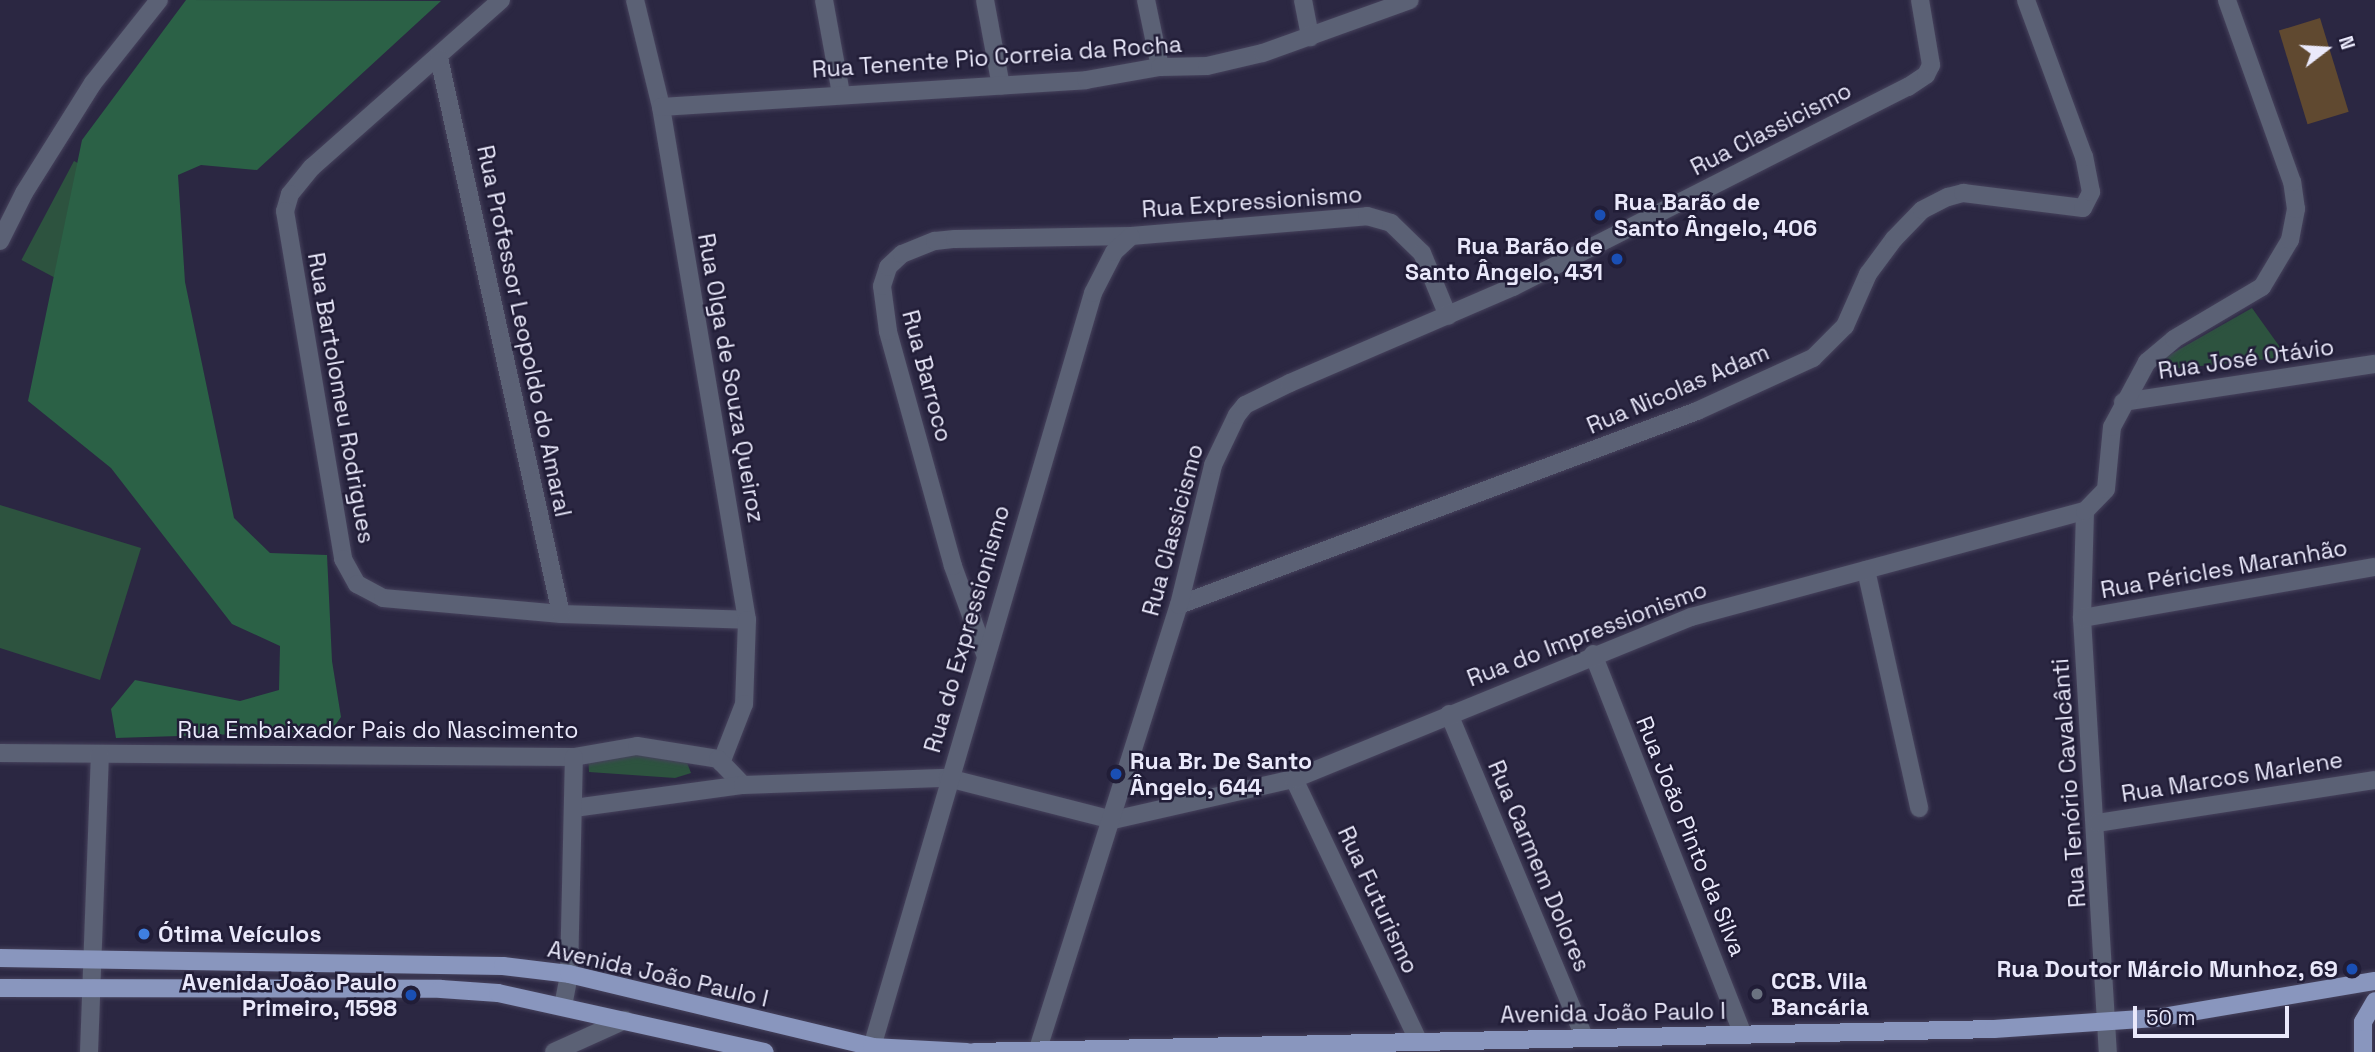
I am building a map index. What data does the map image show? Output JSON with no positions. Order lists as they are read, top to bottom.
{
  "streets": {
    "main road": ["Avenida João Paulo I"],
    "street": [
      "Rua Tenente Pio Correia da Rocha",
      "Rua Classicismo",
      "Rua Expressionismo",
      "Rua Professor Leopoldo do Amaral",
      "Rua José Otávio",
      "Rua Barroco",
      "Rua Olga de Souza Queiroz",
      "Rua Nicolas Adam",
      "Rua Bartolomeu Rodrigues",
      "Rua Péricles Maranhão",
      "Rua do Expressionismo",
      "Rua do Impressionismo",
      "Rua Embaixador Pais do Nascimento",
      "Rua Marcos Marlene",
      "Rua Tenório Cavalcânti",
      "Rua João Pinto da Silva",
      "Rua Carmem Dolores",
      "Rua Futurismo"
    ]
  },
  "crossings": [
    ["Rua Tenente Pio Correia da Rocha", "Rua Olga de Souza Queiroz"],
    ["Rua Classicismo", "Rua Expressionismo"],
    ["Rua Classicismo", "Rua Nicolas Adam"],
    ["Rua Classicismo", "Rua do Impressionismo"],
    ["Rua Classicismo", "Avenida João Paulo I"],
    ["Rua Expressionismo", "Rua Barroco"],
    ["Rua Expressionismo", "Rua do Expressionismo"],
    ["Rua Professor Leopoldo do Amaral", "Rua Bartolomeu Rodrigues"],
    ["Rua Barroco", "Rua do Expressionismo"],
    ["Rua Olga de Souza Queiroz", "Rua Bartolomeu Rodrigues"],
    ["Rua Olga de Souza Queiroz", "Rua Embaixador Pais do Nascimento"],
    ["Rua Péricles Maranhão", "Rua Tenório Cavalcânti"],
    ["Rua do Expressionismo", "Avenida João Paulo I"],
    ["Rua do Impressionismo", "Rua Tenório Cavalcânti"],
    ["Rua do Impressionismo", "Rua João Pinto da Silva"],
    ["Rua do Impressionismo", "Rua Carmem Dolores"],
    ["Rua do Impressionismo", "Rua Futurismo"],
    ["Rua Marcos Marlene", "Rua Tenório Cavalcânti"],
    ["Rua Tenório Cavalcânti", "Avenida João Paulo I"],
    ["Rua João Pinto da Silva", "Avenida João Paulo I"],
    ["Rua Carmem Dolores", "Avenida João Paulo I"],
    ["Rua Futurismo", "Avenida João Paulo I"]
  ],
  "places": [
    "Rua Barão de Santo Ângelo, 406",
    "Rua Barão de Santo Ângelo, 431",
    "Rua Br. De Santo Ângelo, 644",
    "Ótima Veículos",
    "Rua Doutor Márcio Munhoz, 69",
    "CCB. Vila Bancária",
    "Avenida João Paulo Primeiro, 1598"
  ],
  "scale_bar": "50 m",
  "north": "right"
}
